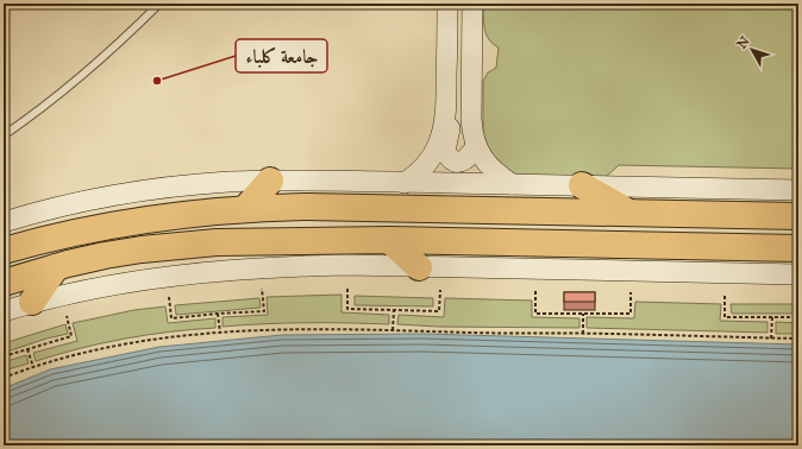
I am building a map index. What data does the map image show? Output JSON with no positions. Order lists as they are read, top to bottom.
{
  "places": ["جامعة كلباء"],
  "north": "top left"
}
